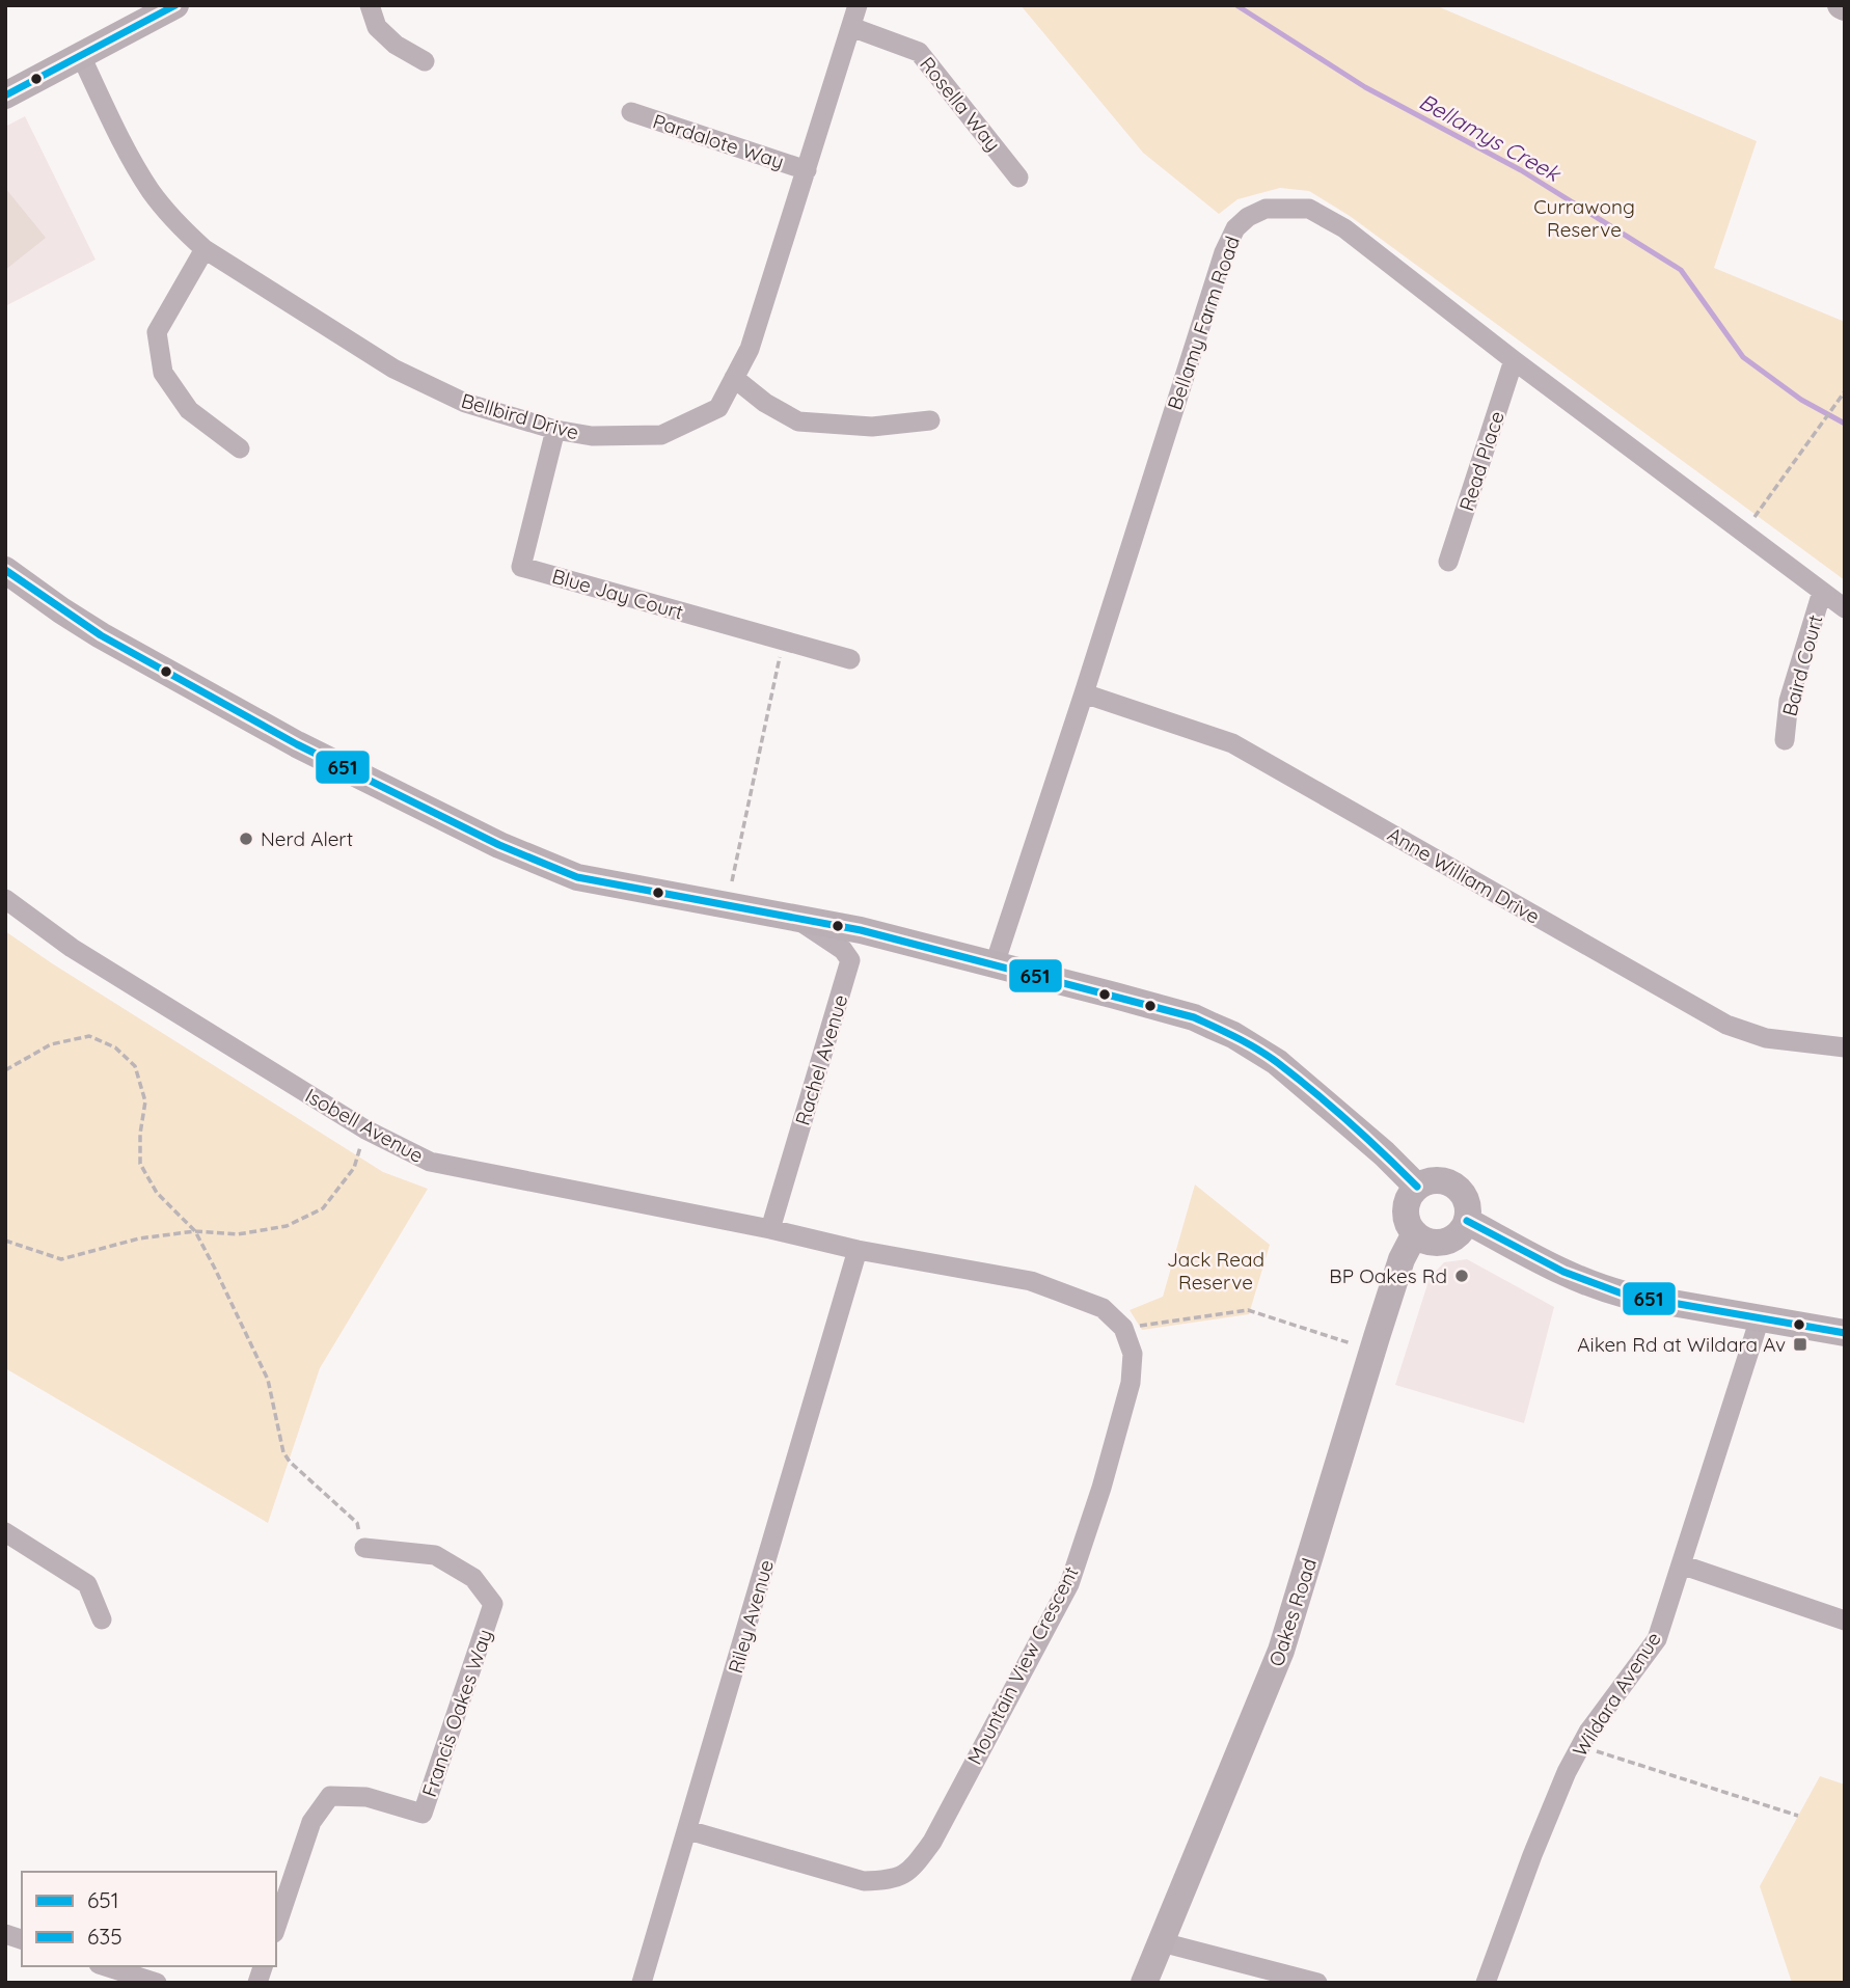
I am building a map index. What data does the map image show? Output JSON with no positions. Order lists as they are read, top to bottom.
{
  "streets": {
    "street": [
      "Rosella Way",
      "Pardalote Way",
      "Bellamy Farm Road",
      "Bellbird Drive",
      "Read Place",
      "Blue Jay Court",
      "Baird Court",
      "Anne William Drive",
      "Rachel Avenue",
      "Isobell Avenue",
      "Oakes Road",
      "Riley Avenue",
      "Mountain View Crescent",
      "Wildara Avenue",
      "Francis Oakes Way"
    ]
  },
  "crossings": [
    ["Rosella Way", "Bellbird Drive"],
    ["Pardalote Way", "Bellbird Drive"],
    ["Bellamy Farm Road", "Read Place"],
    ["Bellamy Farm Road", "Baird Court"],
    ["Bellamy Farm Road", "Anne William Drive"],
    ["Bellbird Drive", "Blue Jay Court"],
    ["Rachel Avenue", "Isobell Avenue"],
    ["Isobell Avenue", "Riley Avenue"],
    ["Riley Avenue", "Mountain View Crescent"]
  ],
  "water": ["Bellamys Creek"],
  "parks": ["Currawong Reserve", "Jack Read Reserve"],
  "places": {
    "other": ["Nerd Alert", "BP Oakes Rd"],
    "transit": ["Aiken Rd at Wildara Av"]
  },
  "lines": ["transit line 635", "transit line 651"],
  "legend": ["651", "635"]
}
